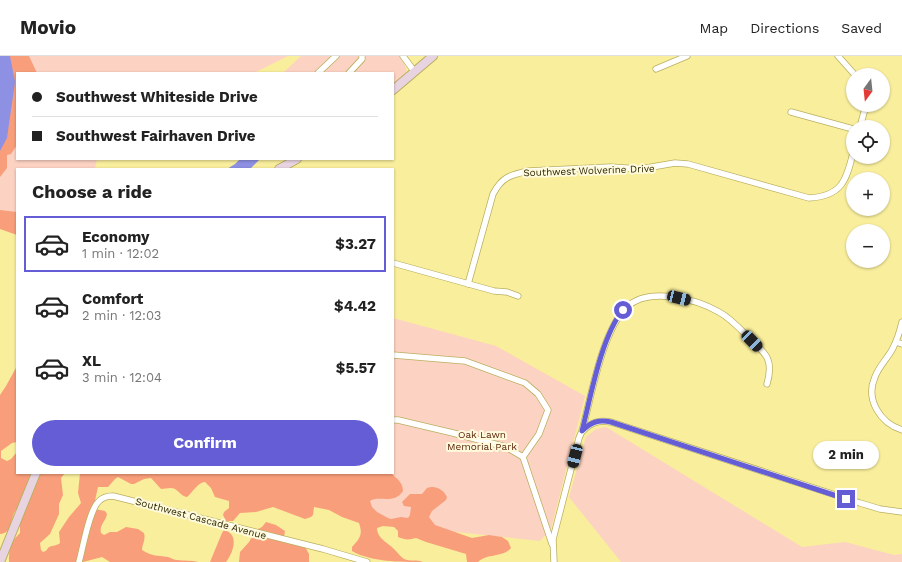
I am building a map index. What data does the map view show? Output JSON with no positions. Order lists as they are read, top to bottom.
{
  "streets": {
    "street": ["Southwest Wolverine Drive", "Southwest Cascade Avenue"]
  },
  "parks": ["Oak Lawn Memorial Park"],
  "north": "bottom",
  "page": {
    "header": "Movio",
    "nav": ["Map", "Directions", "Saved"],
    "map_buttons": ["+", "−"],
    "banner": ["Southwest Whiteside Drive", "Southwest Fairhaven Drive"],
    "heading": "Choose a ride",
    "list": [
      {
        "name": "Economy",
        "note": "1 min · 12:02",
        "value": "$3.27"
      },
      {
        "name": "Comfort",
        "note": "2 min · 12:03",
        "value": "$4.42"
      },
      {
        "name": "XL",
        "note": "3 min · 12:04",
        "value": "$5.57"
      }
    ],
    "buttons": "Confirm",
    "bubble": "2 min"
  }
}
